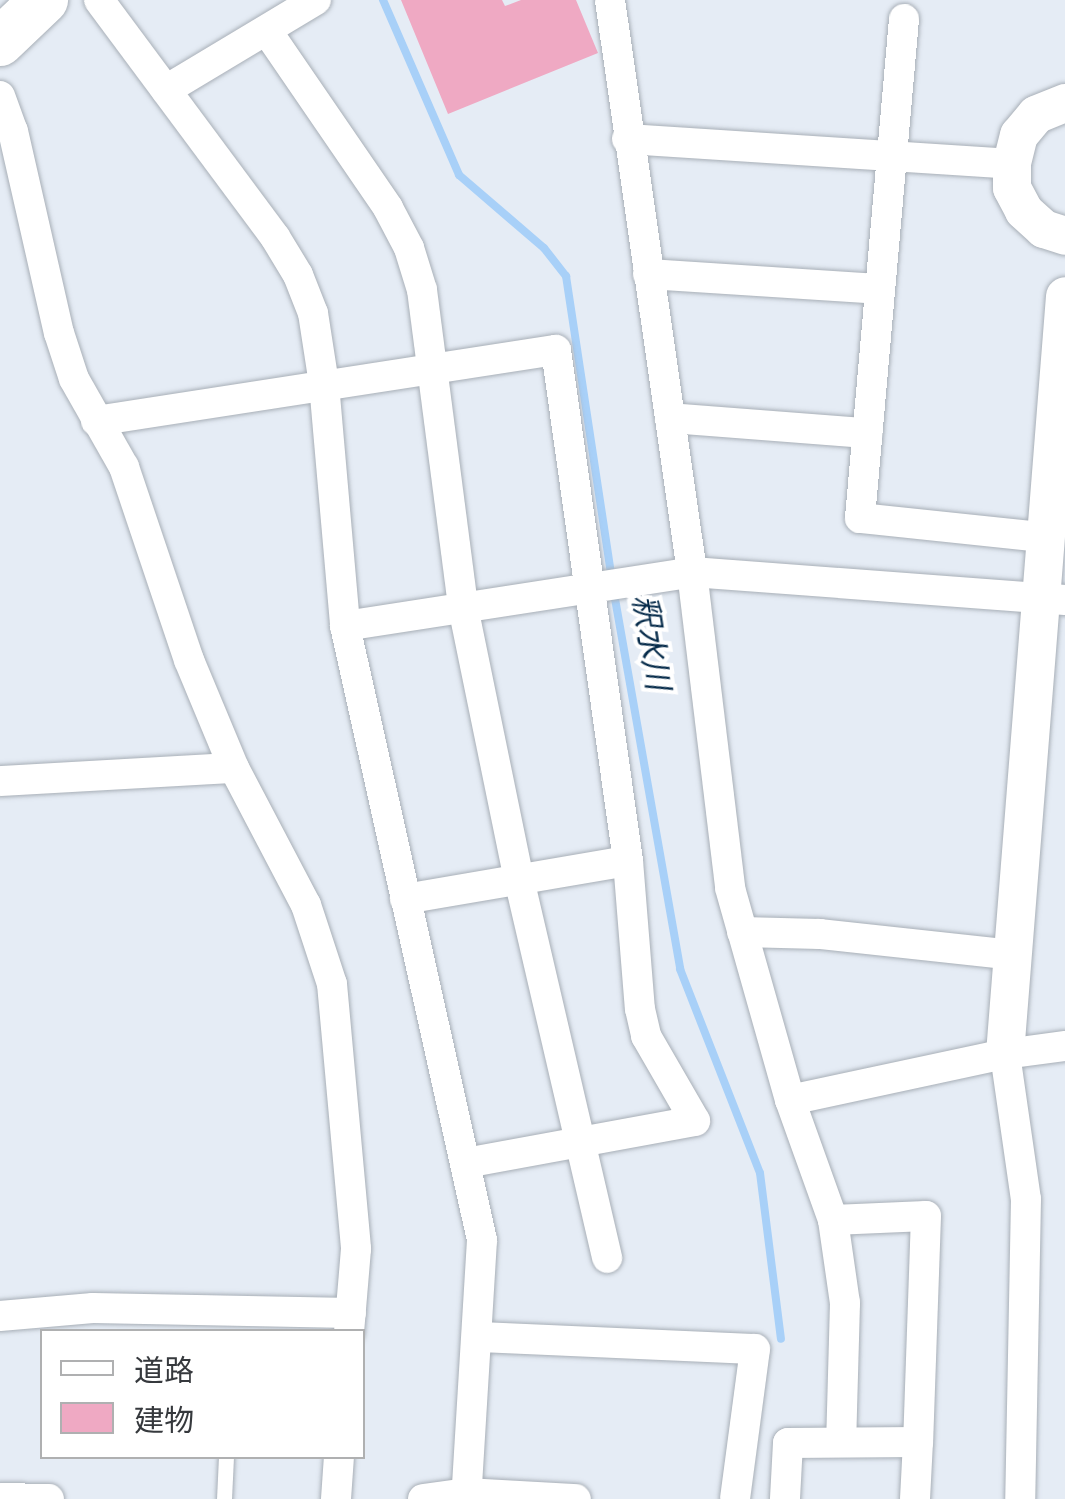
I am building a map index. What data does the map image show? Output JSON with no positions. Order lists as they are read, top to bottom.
{
  "water": ["釈水川"],
  "legend": ["道路", "建物"]
}
